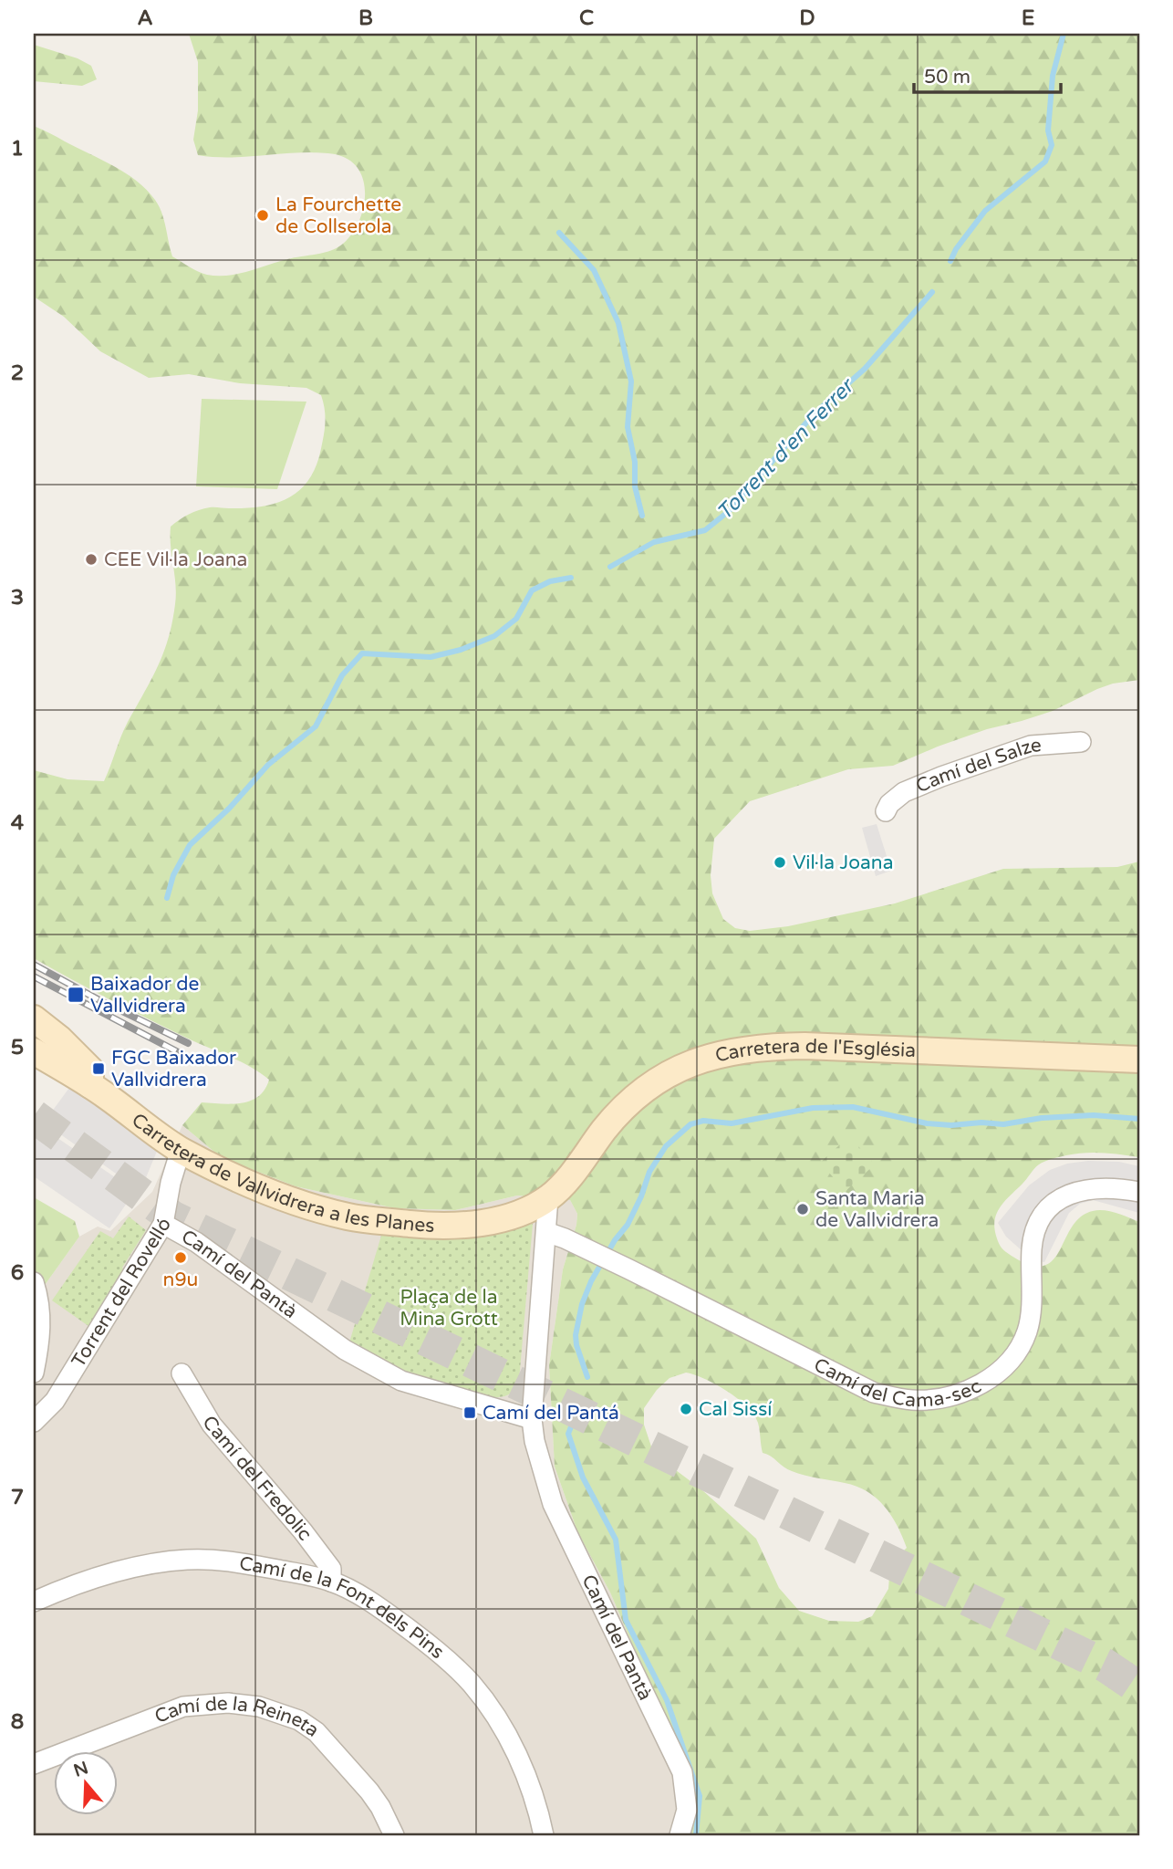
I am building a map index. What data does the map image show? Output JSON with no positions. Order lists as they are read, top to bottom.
{
  "streets": {
    "main road": ["Carretera de l'Església", "Carretera de Vallvidrera a les Planes"],
    "street": [
      "Camí del Salze",
      "Camí del Pantà",
      "Torrent del Rovelló",
      "Camí del Cama-sec",
      "Camí del Fredolic",
      "Camí de la Font dels Pins",
      "Camí de la Reineta"
    ]
  },
  "crossings": [
    ["Carretera de l'Església", "Carretera de Vallvidrera a les Planes"],
    ["Carretera de Vallvidrera a les Planes", "Torrent del Rovelló"],
    ["Camí del Pantà", "Torrent del Rovelló"],
    ["Camí del Fredolic", "Camí de la Font dels Pins"]
  ],
  "water": ["Torrent d'en Ferrer"],
  "parks": ["Plaça de la Mina Grott"],
  "places": {
    "other": [
      "La Fourchette de Collserola",
      "CEE Vil·la Joana",
      "Vil·la Joana",
      "Santa Maria de Vallvidrera",
      "n9u",
      "Cal Sissí"
    ],
    "transit": ["Baixador de Vallvidrera", "FGC Baixador Vallvidrera", "Camí del Pantá"]
  },
  "scale_bar": "50 m",
  "north": "top",
  "grid": {
    "columns": [
      "A",
      "B",
      "C",
      "D",
      "E"
    ],
    "rows": [
      "1",
      "2",
      "3",
      "4",
      "5",
      "6",
      "7",
      "8"
    ]
  }
}
